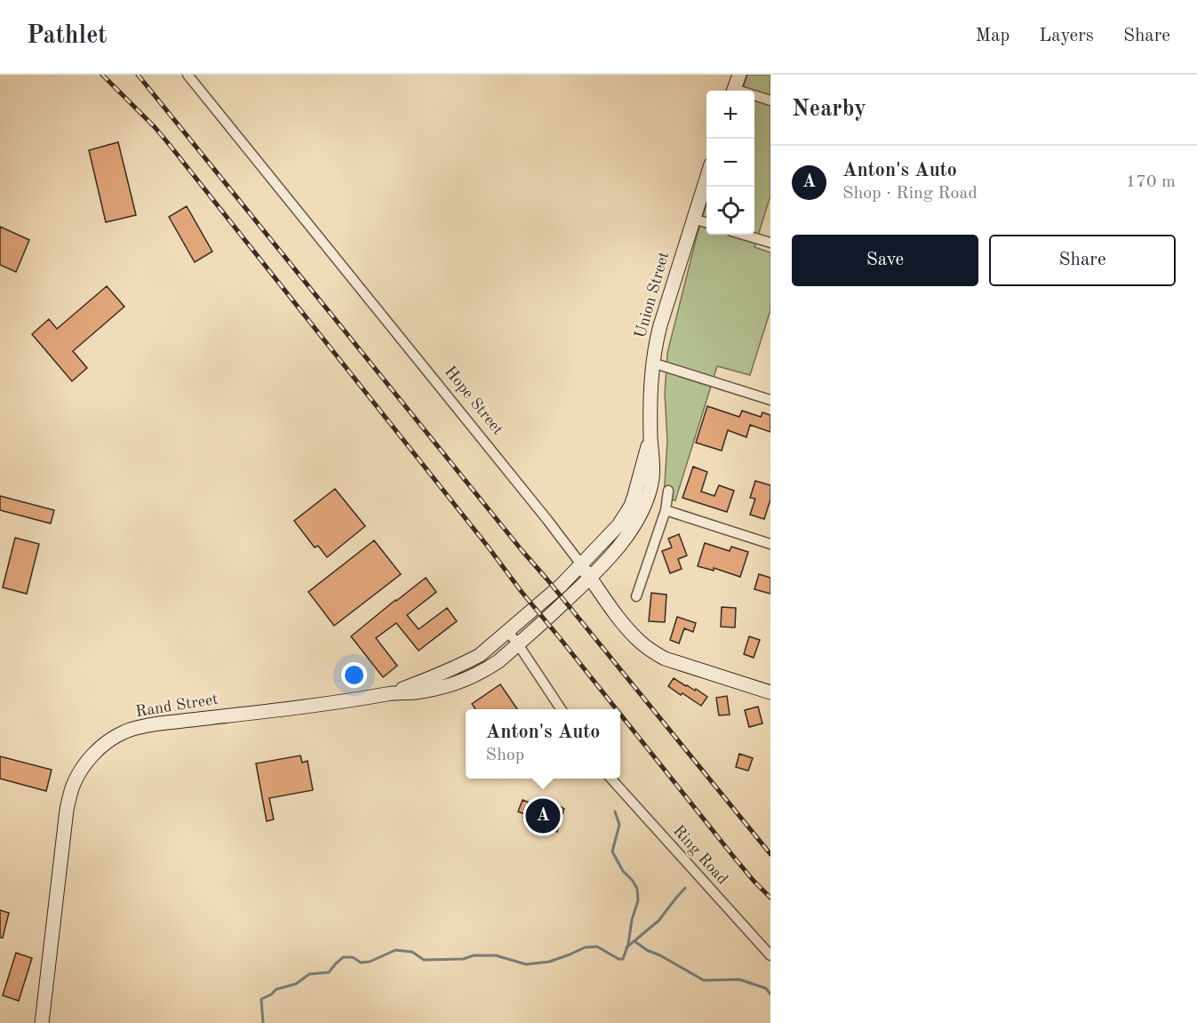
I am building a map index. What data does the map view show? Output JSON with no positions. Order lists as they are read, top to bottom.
{
  "streets": {
    "street": [
      "Union Street",
      "Hope Street",
      "Rand Street",
      "Ring Road"
    ]
  },
  "crossings": [
    ["Union Street", "Hope Street"],
    ["Union Street", "Rand Street"]
  ],
  "page": {
    "header": "Pathlet",
    "nav": ["Map", "Layers", "Share"],
    "heading": "Nearby",
    "map_buttons": ["+", "−"],
    "list": [
      {
        "mark": "A",
        "name": "Anton's Auto",
        "note": "Shop · Ring Road",
        "value": "170 m"
      }
    ],
    "buttons": ["Save", "Share"],
    "popup": ["Anton's Auto", "Shop"],
    "pins": "A"
  }
}
